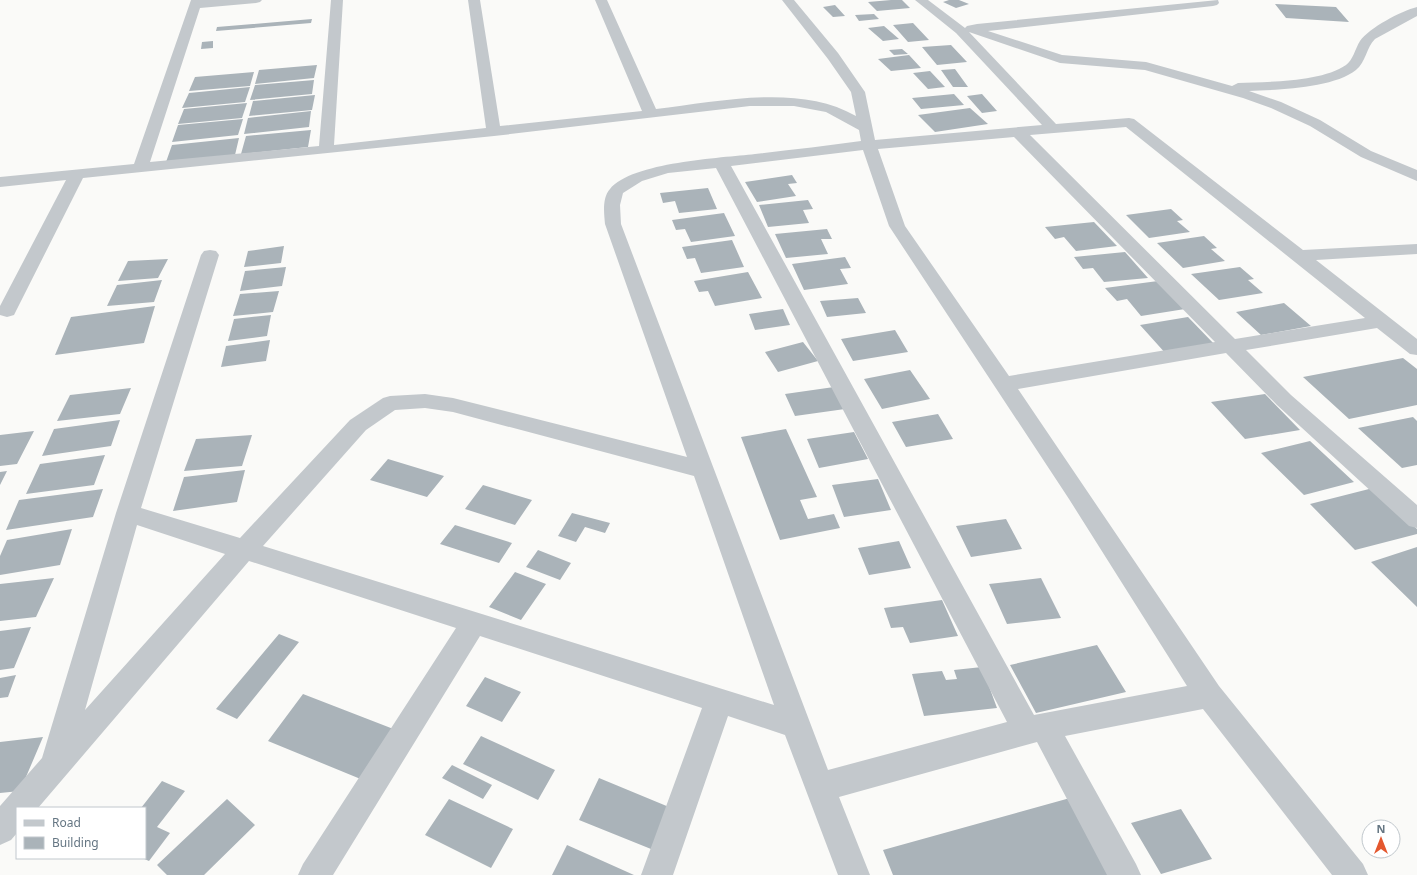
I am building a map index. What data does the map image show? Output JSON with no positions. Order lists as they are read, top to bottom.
{
  "legend": ["Road", "Building"],
  "north": "top"
}
